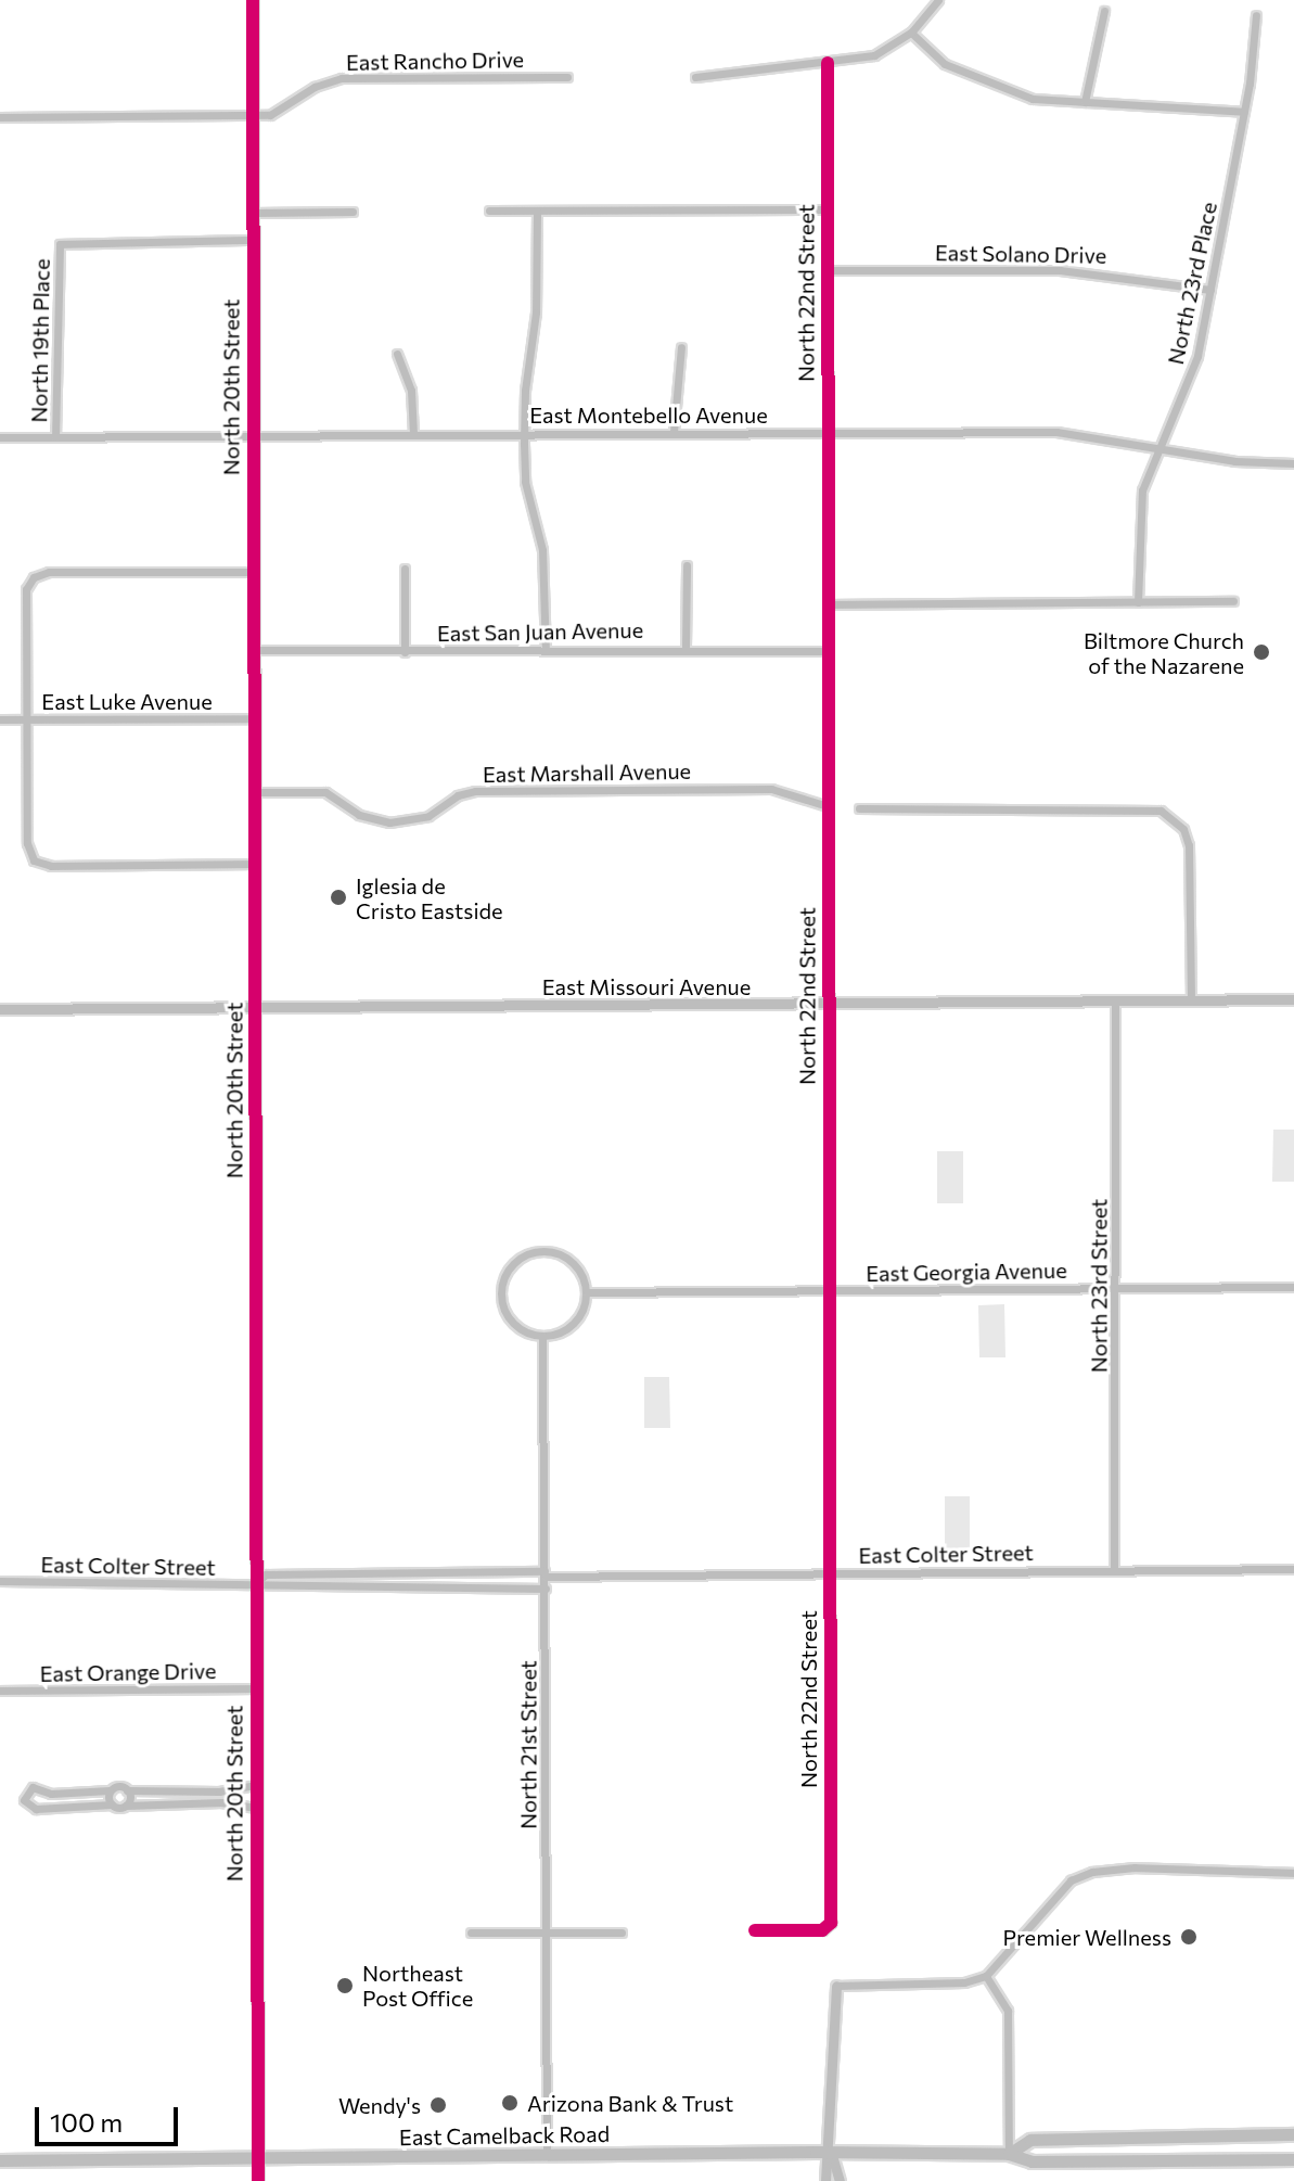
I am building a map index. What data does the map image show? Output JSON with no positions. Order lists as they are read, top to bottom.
{
  "streets": {
    "main road": ["East Camelback Road"],
    "street": [
      "East Rancho Drive",
      "East Solano Drive",
      "North 23rd Place",
      "North 22nd Street",
      "North 19th Place",
      "North 20th Street",
      "East Montebello Avenue",
      "East San Juan Avenue",
      "East Luke Avenue",
      "East Marshall Avenue",
      "East Missouri Avenue",
      "East Georgia Avenue",
      "North 23rd Street",
      "East Colter Street",
      "East Orange Drive",
      "North 21st Street"
    ]
  },
  "crossings": [
    ["East Rancho Drive", "North 20th Street"],
    ["East Solano Drive", "North 23rd Place"],
    ["East Solano Drive", "North 22nd Street"],
    ["North 23rd Place", "East Montebello Avenue"],
    ["North 22nd Street", "East Montebello Avenue"],
    ["North 22nd Street", "East San Juan Avenue"],
    ["North 22nd Street", "East Marshall Avenue"],
    ["North 22nd Street", "East Missouri Avenue"],
    ["North 22nd Street", "East Georgia Avenue"],
    ["North 22nd Street", "East Colter Street"],
    ["North 19th Place", "North 20th Street"],
    ["North 19th Place", "East Montebello Avenue"],
    ["North 20th Street", "East Montebello Avenue"],
    ["North 20th Street", "East San Juan Avenue"],
    ["North 20th Street", "East Luke Avenue"],
    ["North 20th Street", "East Marshall Avenue"],
    ["North 20th Street", "East Missouri Avenue"],
    ["North 20th Street", "East Colter Street"],
    ["North 20th Street", "East Orange Drive"],
    ["North 20th Street", "East Camelback Road"],
    ["East Missouri Avenue", "North 23rd Street"],
    ["East Georgia Avenue", "North 23rd Street"],
    ["East Georgia Avenue", "North 21st Street"],
    ["North 23rd Street", "East Colter Street"],
    ["East Colter Street", "North 21st Street"],
    ["North 21st Street", "East Camelback Road"]
  ],
  "places": [
    "Biltmore Church of the Nazarene",
    "Iglesia de Cristo Eastside",
    "Premier Wellness",
    "Northeast Post Office",
    "Arizona Bank & Trust",
    "Wendy's"
  ],
  "scale_bar": "100 m"
}
